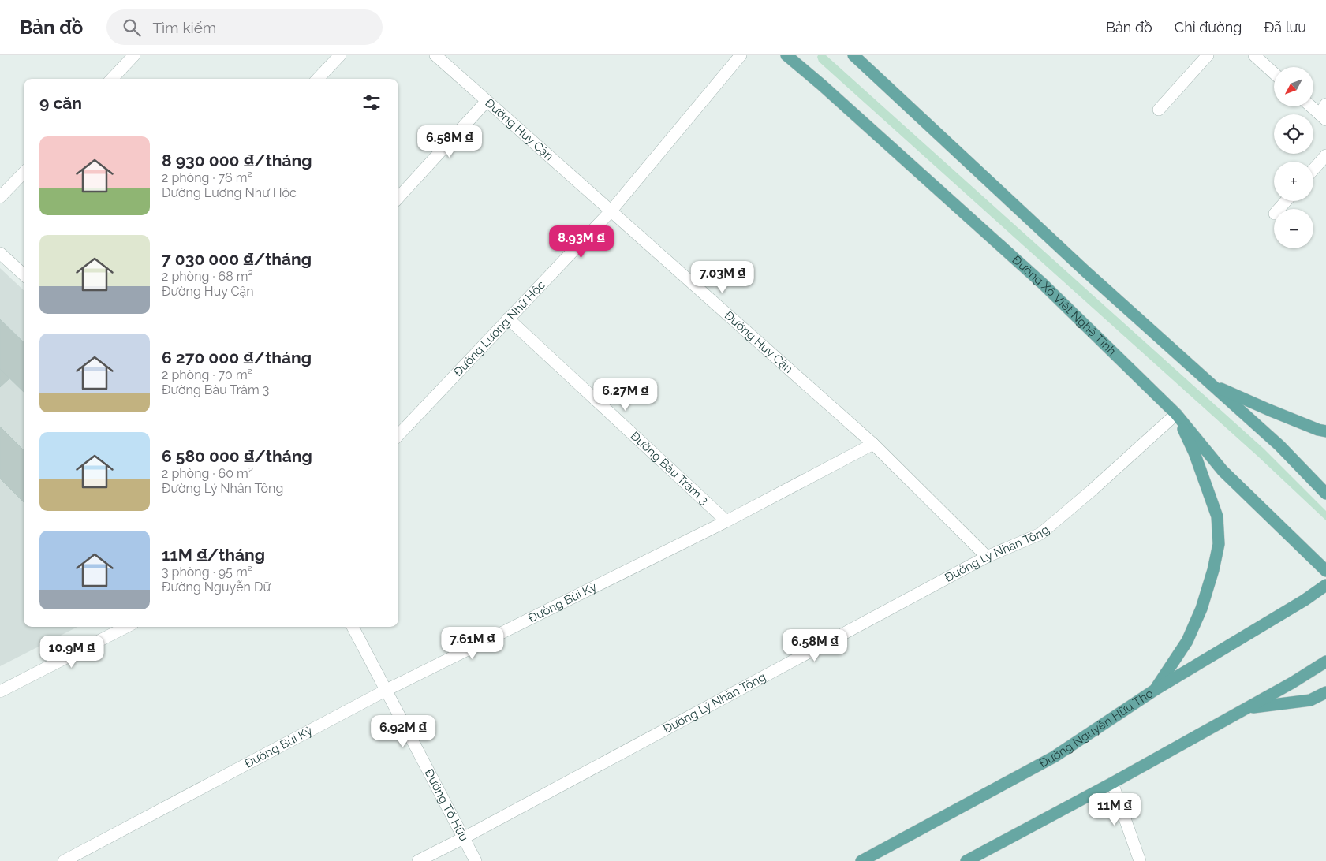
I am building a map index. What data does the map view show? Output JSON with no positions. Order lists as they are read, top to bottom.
{
  "streets": {
    "main road": ["Đường Xô Viết Nghệ Tĩnh", "Đường Nguyễn Hữu Thọ"],
    "street": [
      "Đường Huy Cận",
      "Đường Lương Nhữ Hộc",
      "Đường Bàu Tràm 3",
      "Đường Lý Nhân Tông",
      "Đường Bùi Kỷ",
      "Đường Tố Hữu"
    ]
  },
  "crossings": [
    ["Đường Huy Cận", "Đường Lương Nhữ Hộc"],
    ["Đường Huy Cận", "Đường Lý Nhân Tông"],
    ["Đường Huy Cận", "Đường Bùi Kỷ"],
    ["Đường Xô Viết Nghệ Tĩnh", "Đường Lý Nhân Tông"],
    ["Đường Lương Nhữ Hộc", "Đường Bàu Tràm 3"],
    ["Đường Bàu Tràm 3", "Đường Bùi Kỷ"],
    ["Đường Lý Nhân Tông", "Đường Tố Hữu"],
    ["Đường Bùi Kỷ", "Đường Tố Hữu"]
  ],
  "north": "bottom left",
  "page": {
    "header": "Bản đồ",
    "search": "Tìm kiếm",
    "nav": ["Bản đồ", "Chỉ đường", "Đã lưu"],
    "map_buttons": ["+", "−"],
    "heading": "9 căn",
    "price": [
      "6.58M ₫",
      "8.93M ₫",
      "7.03M ₫",
      "6.27M ₫",
      "7.61M ₫",
      "6.58M ₫",
      "10.9M ₫",
      "6.92M ₫",
      "11M ₫"
    ],
    "list": [
      {
        "name": "8 930 000 ₫/tháng",
        "note": "2 phòng · 76 m² · Đường Lương Nhữ Hộc"
      },
      {
        "name": "7 030 000 ₫/tháng",
        "note": "2 phòng · 68 m² · Đường Huy Cận"
      },
      {
        "name": "6 270 000 ₫/tháng",
        "note": "2 phòng · 70 m² · Đường Bàu Tràm 3"
      },
      {
        "name": "6 580 000 ₫/tháng",
        "note": "2 phòng · 60 m² · Đường Lý Nhân Tông"
      },
      {
        "name": "11M ₫/tháng",
        "note": "3 phòng · 95 m² · Đường Nguyễn Dữ"
      }
    ]
  }
}
